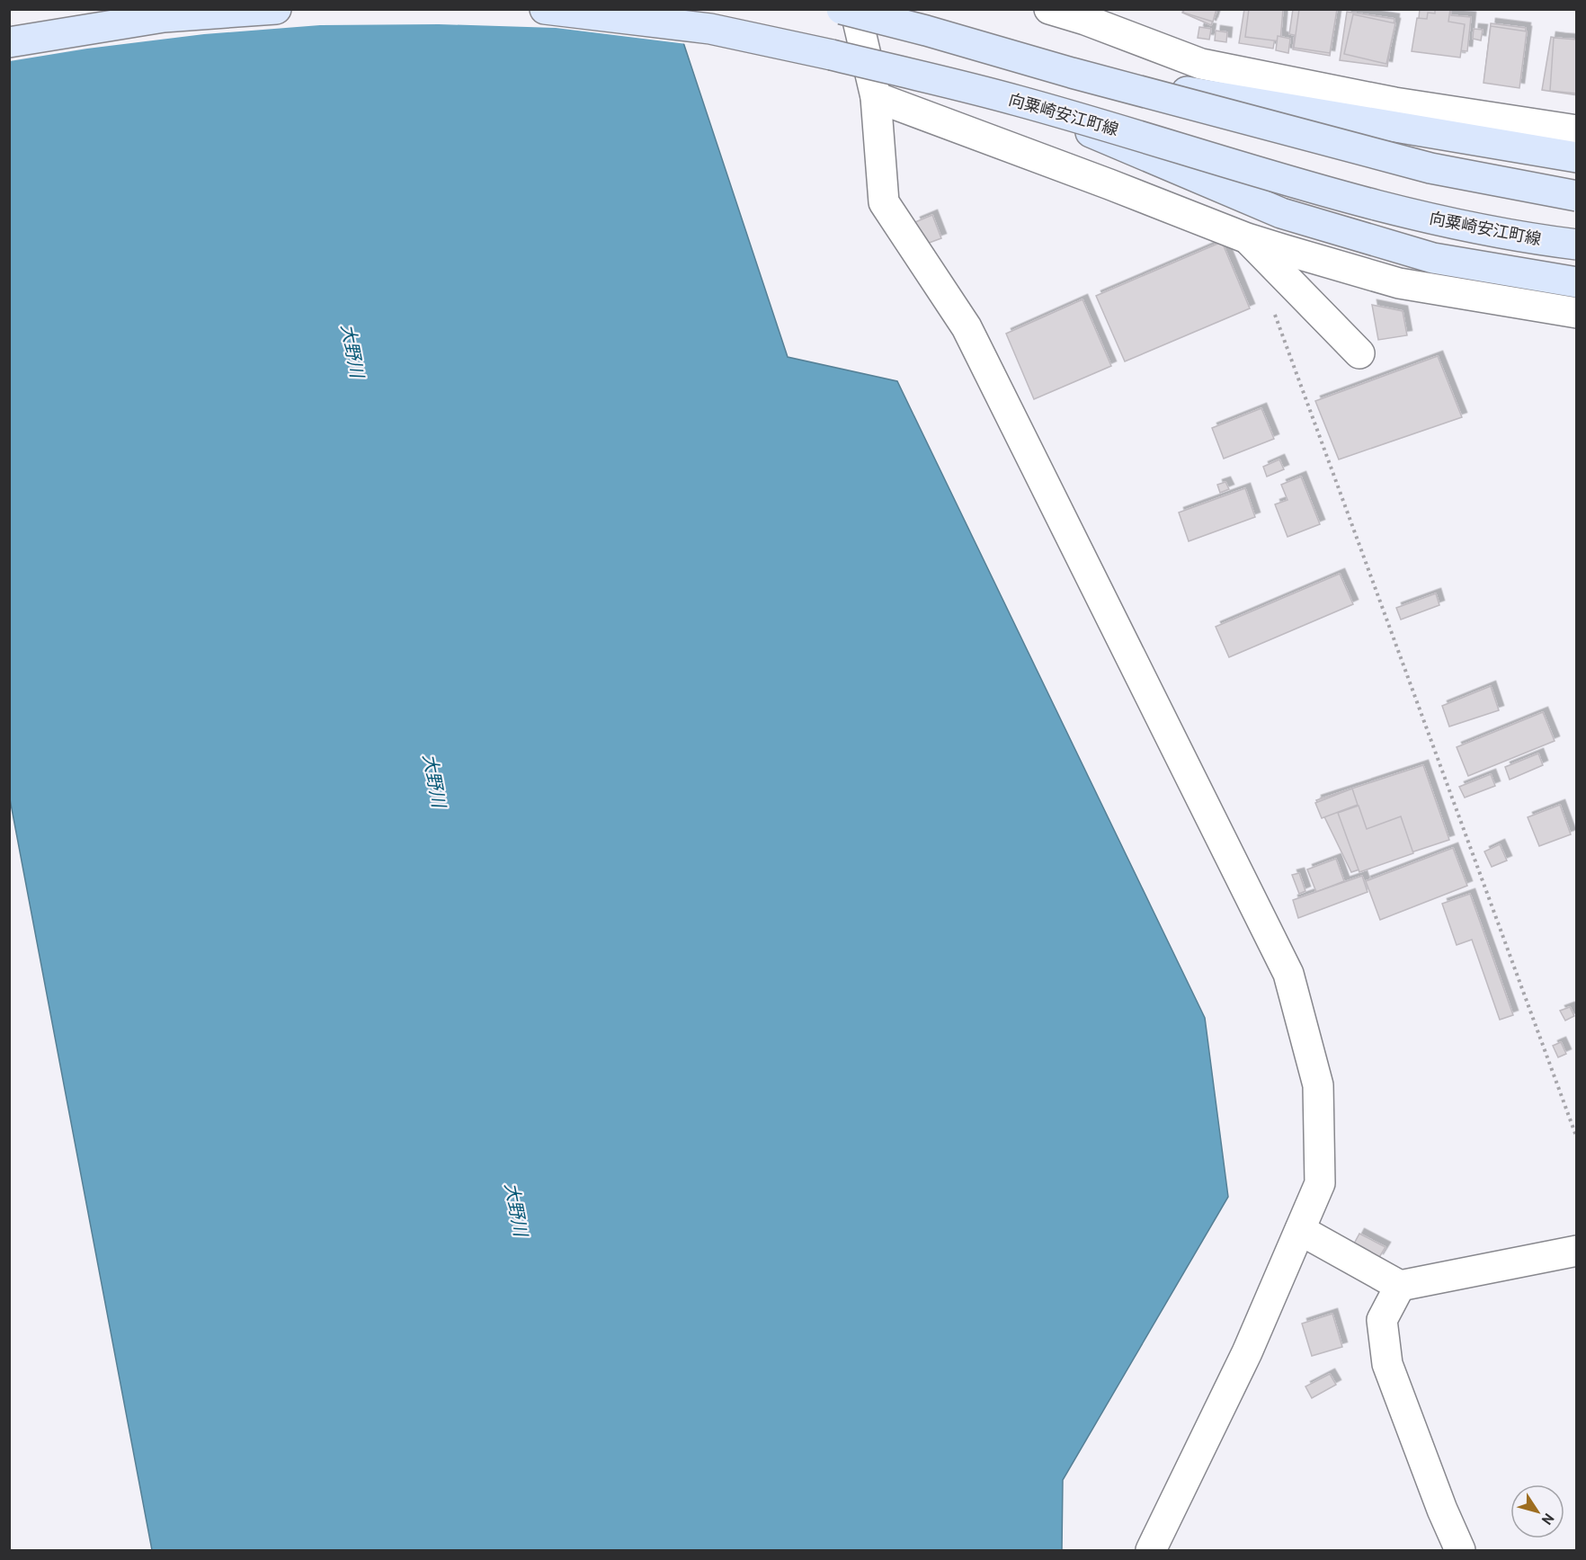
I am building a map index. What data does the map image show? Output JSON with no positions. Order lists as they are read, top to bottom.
{
  "streets": {
    "main road": ["向粟崎安江町線"]
  },
  "water": ["大野川"],
  "north": "bottom right"
}
